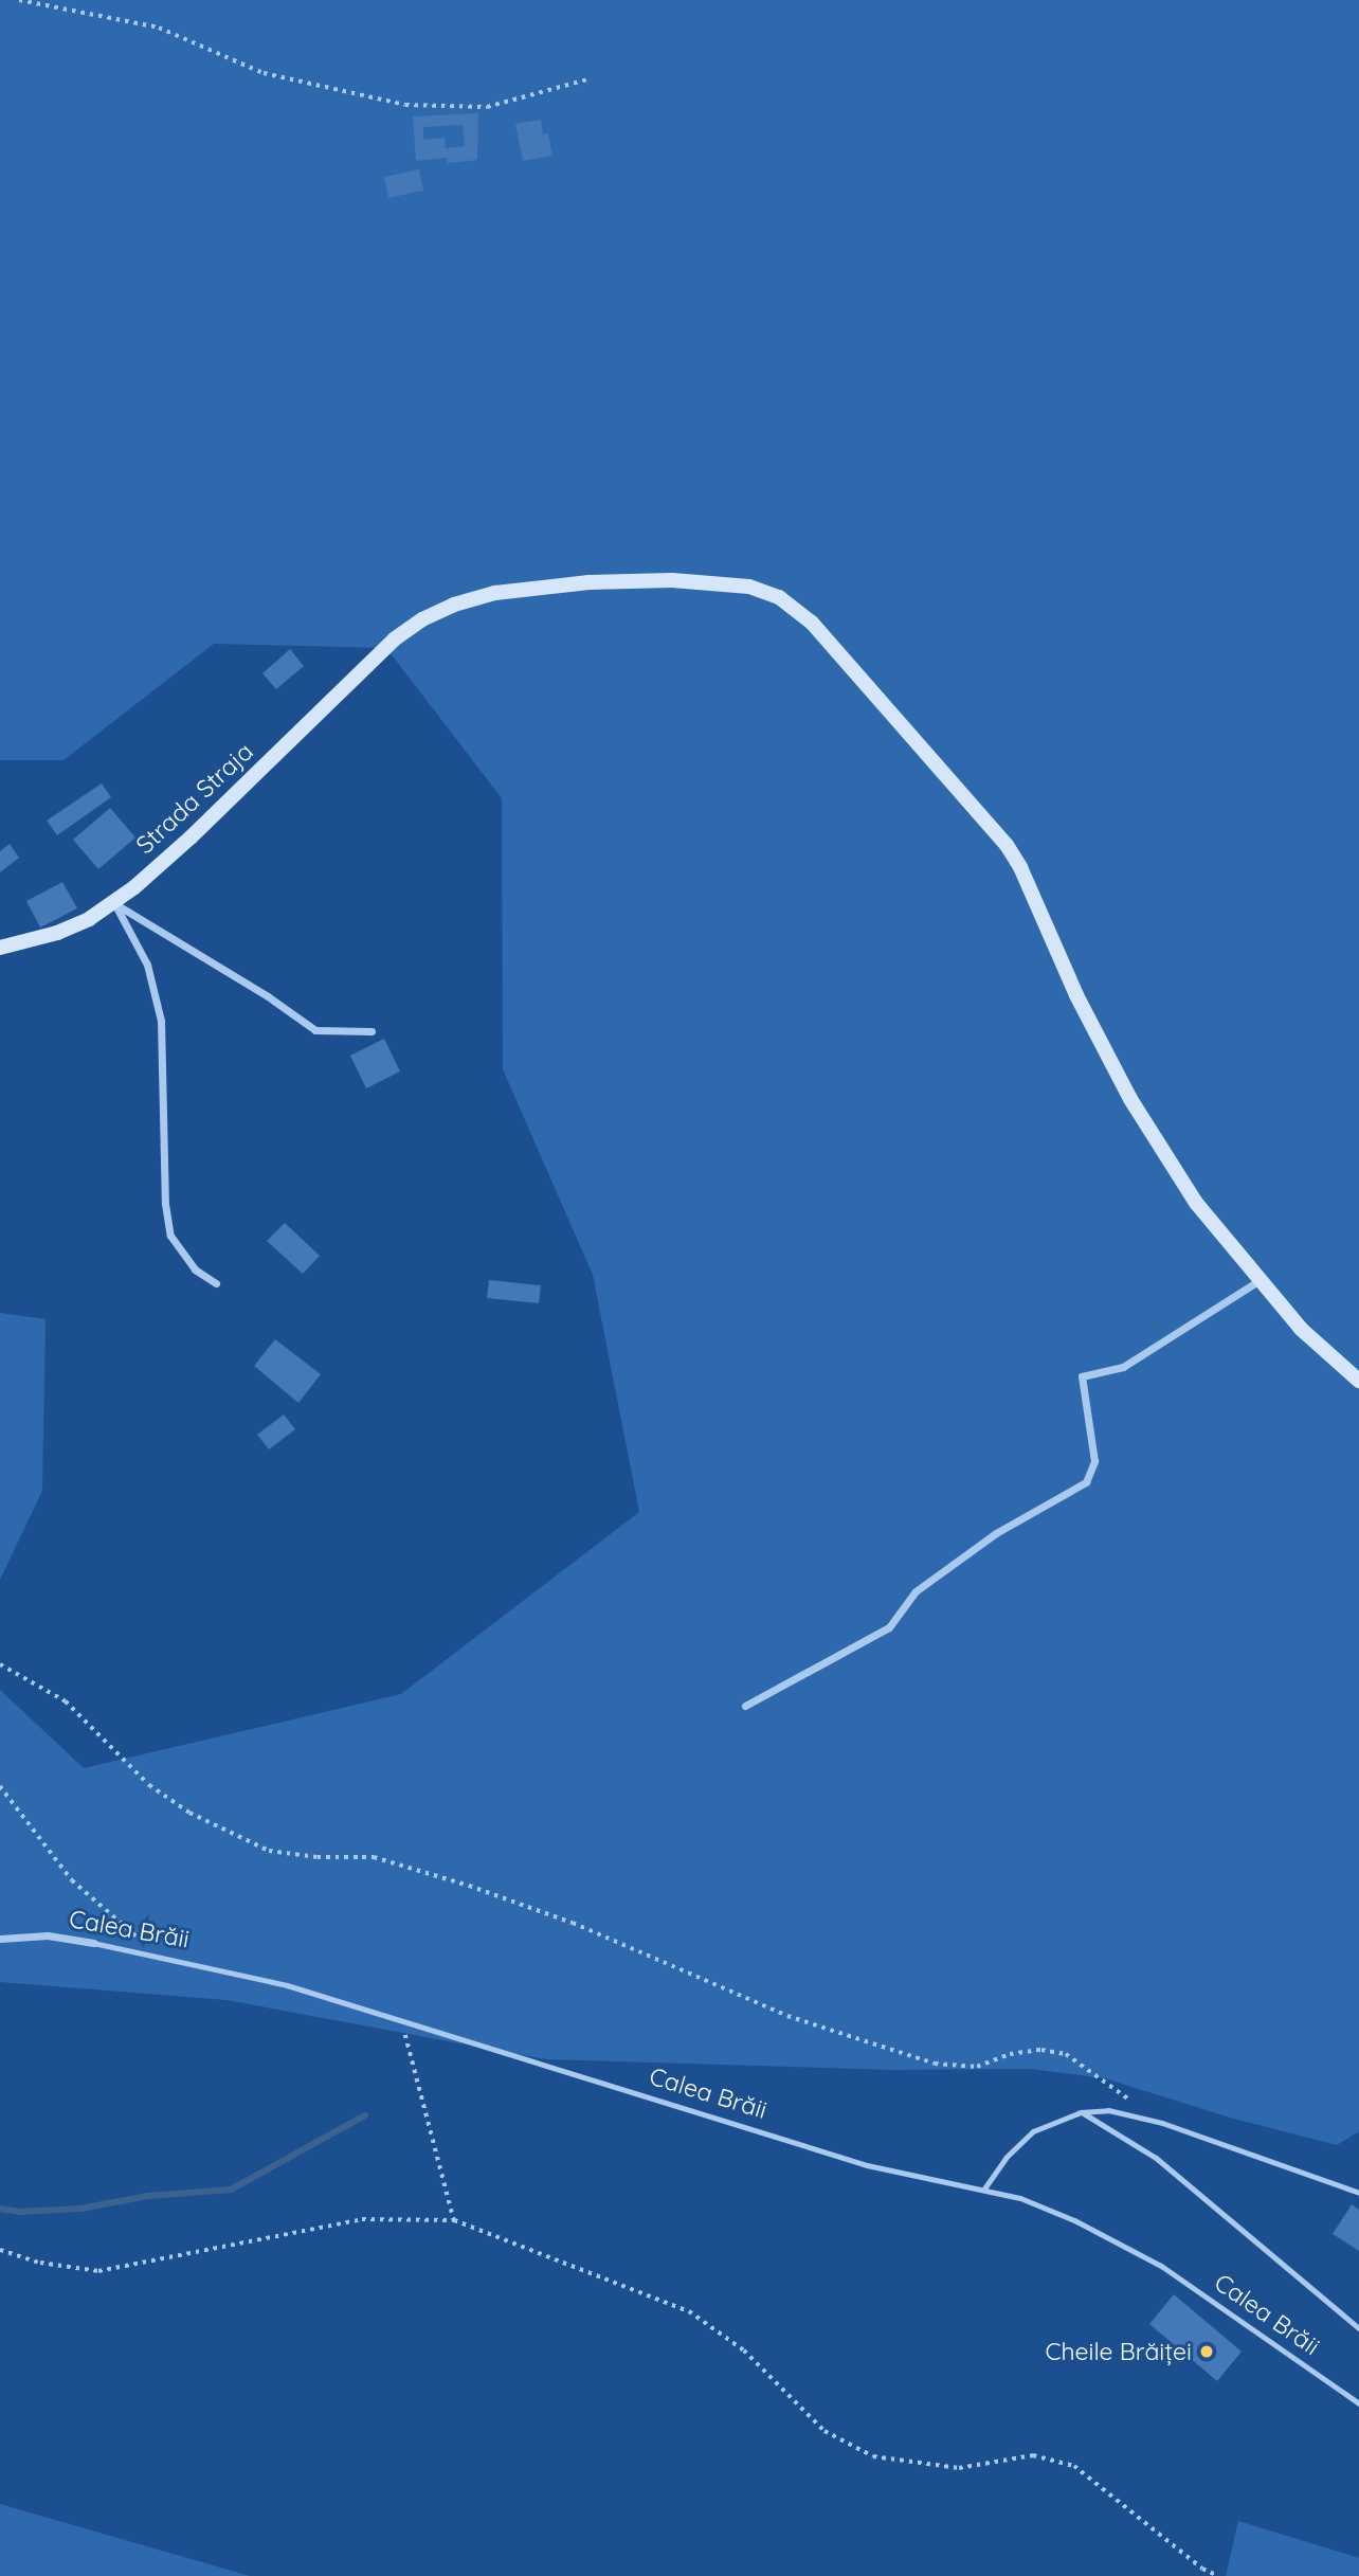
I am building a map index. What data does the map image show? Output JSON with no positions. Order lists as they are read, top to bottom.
{
  "streets": {
    "main road": ["Strada Straja"],
    "street": ["Calea Brăii"]
  },
  "places": ["Cheile Brăiței"]
}
